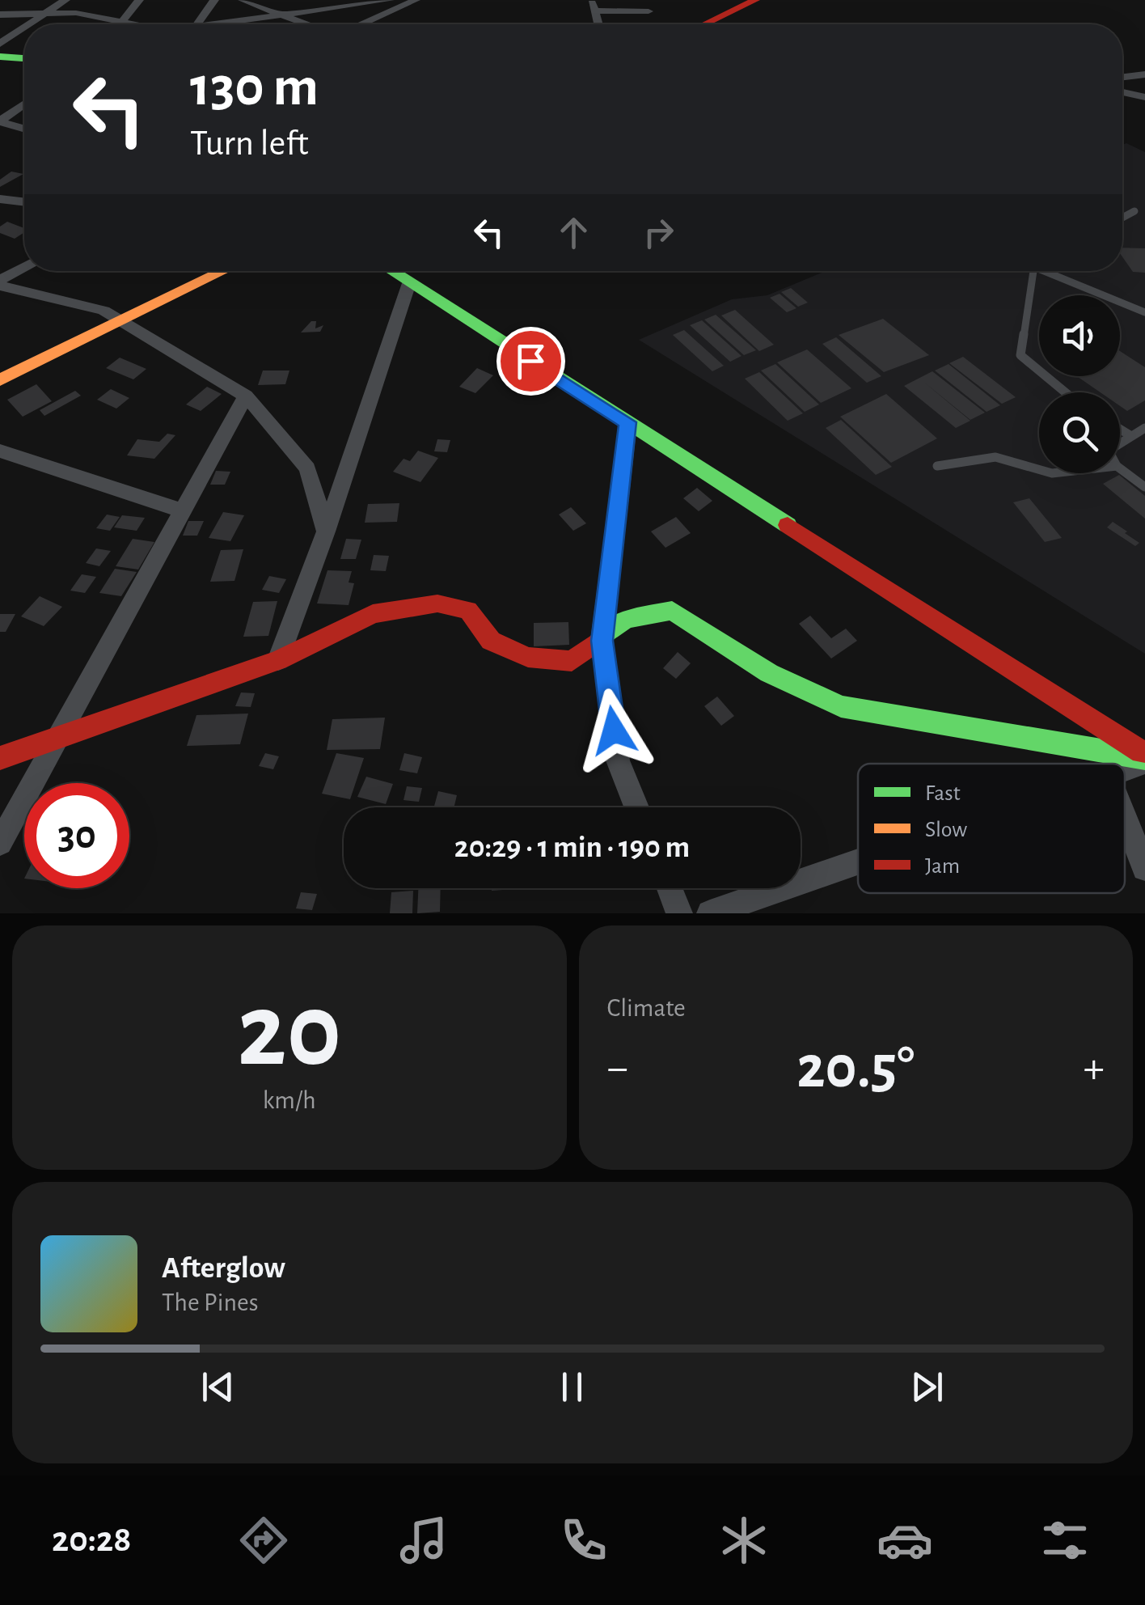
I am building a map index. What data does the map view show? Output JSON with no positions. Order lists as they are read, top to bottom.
{
  "legend": ["Fast", "Slow", "Jam"],
  "page": {
    "turn": ["130 m", "Turn left"],
    "limit": "30",
    "trip": "20:29 · 1 min · 190 m",
    "tile": [
      ["20", "km/h"],
      "Climate"
    ],
    "heat": ["−", "20.5°", "+"],
    "song": ["Afterglow", "The Pines"],
    "tabs": "20:28"
  }
}
